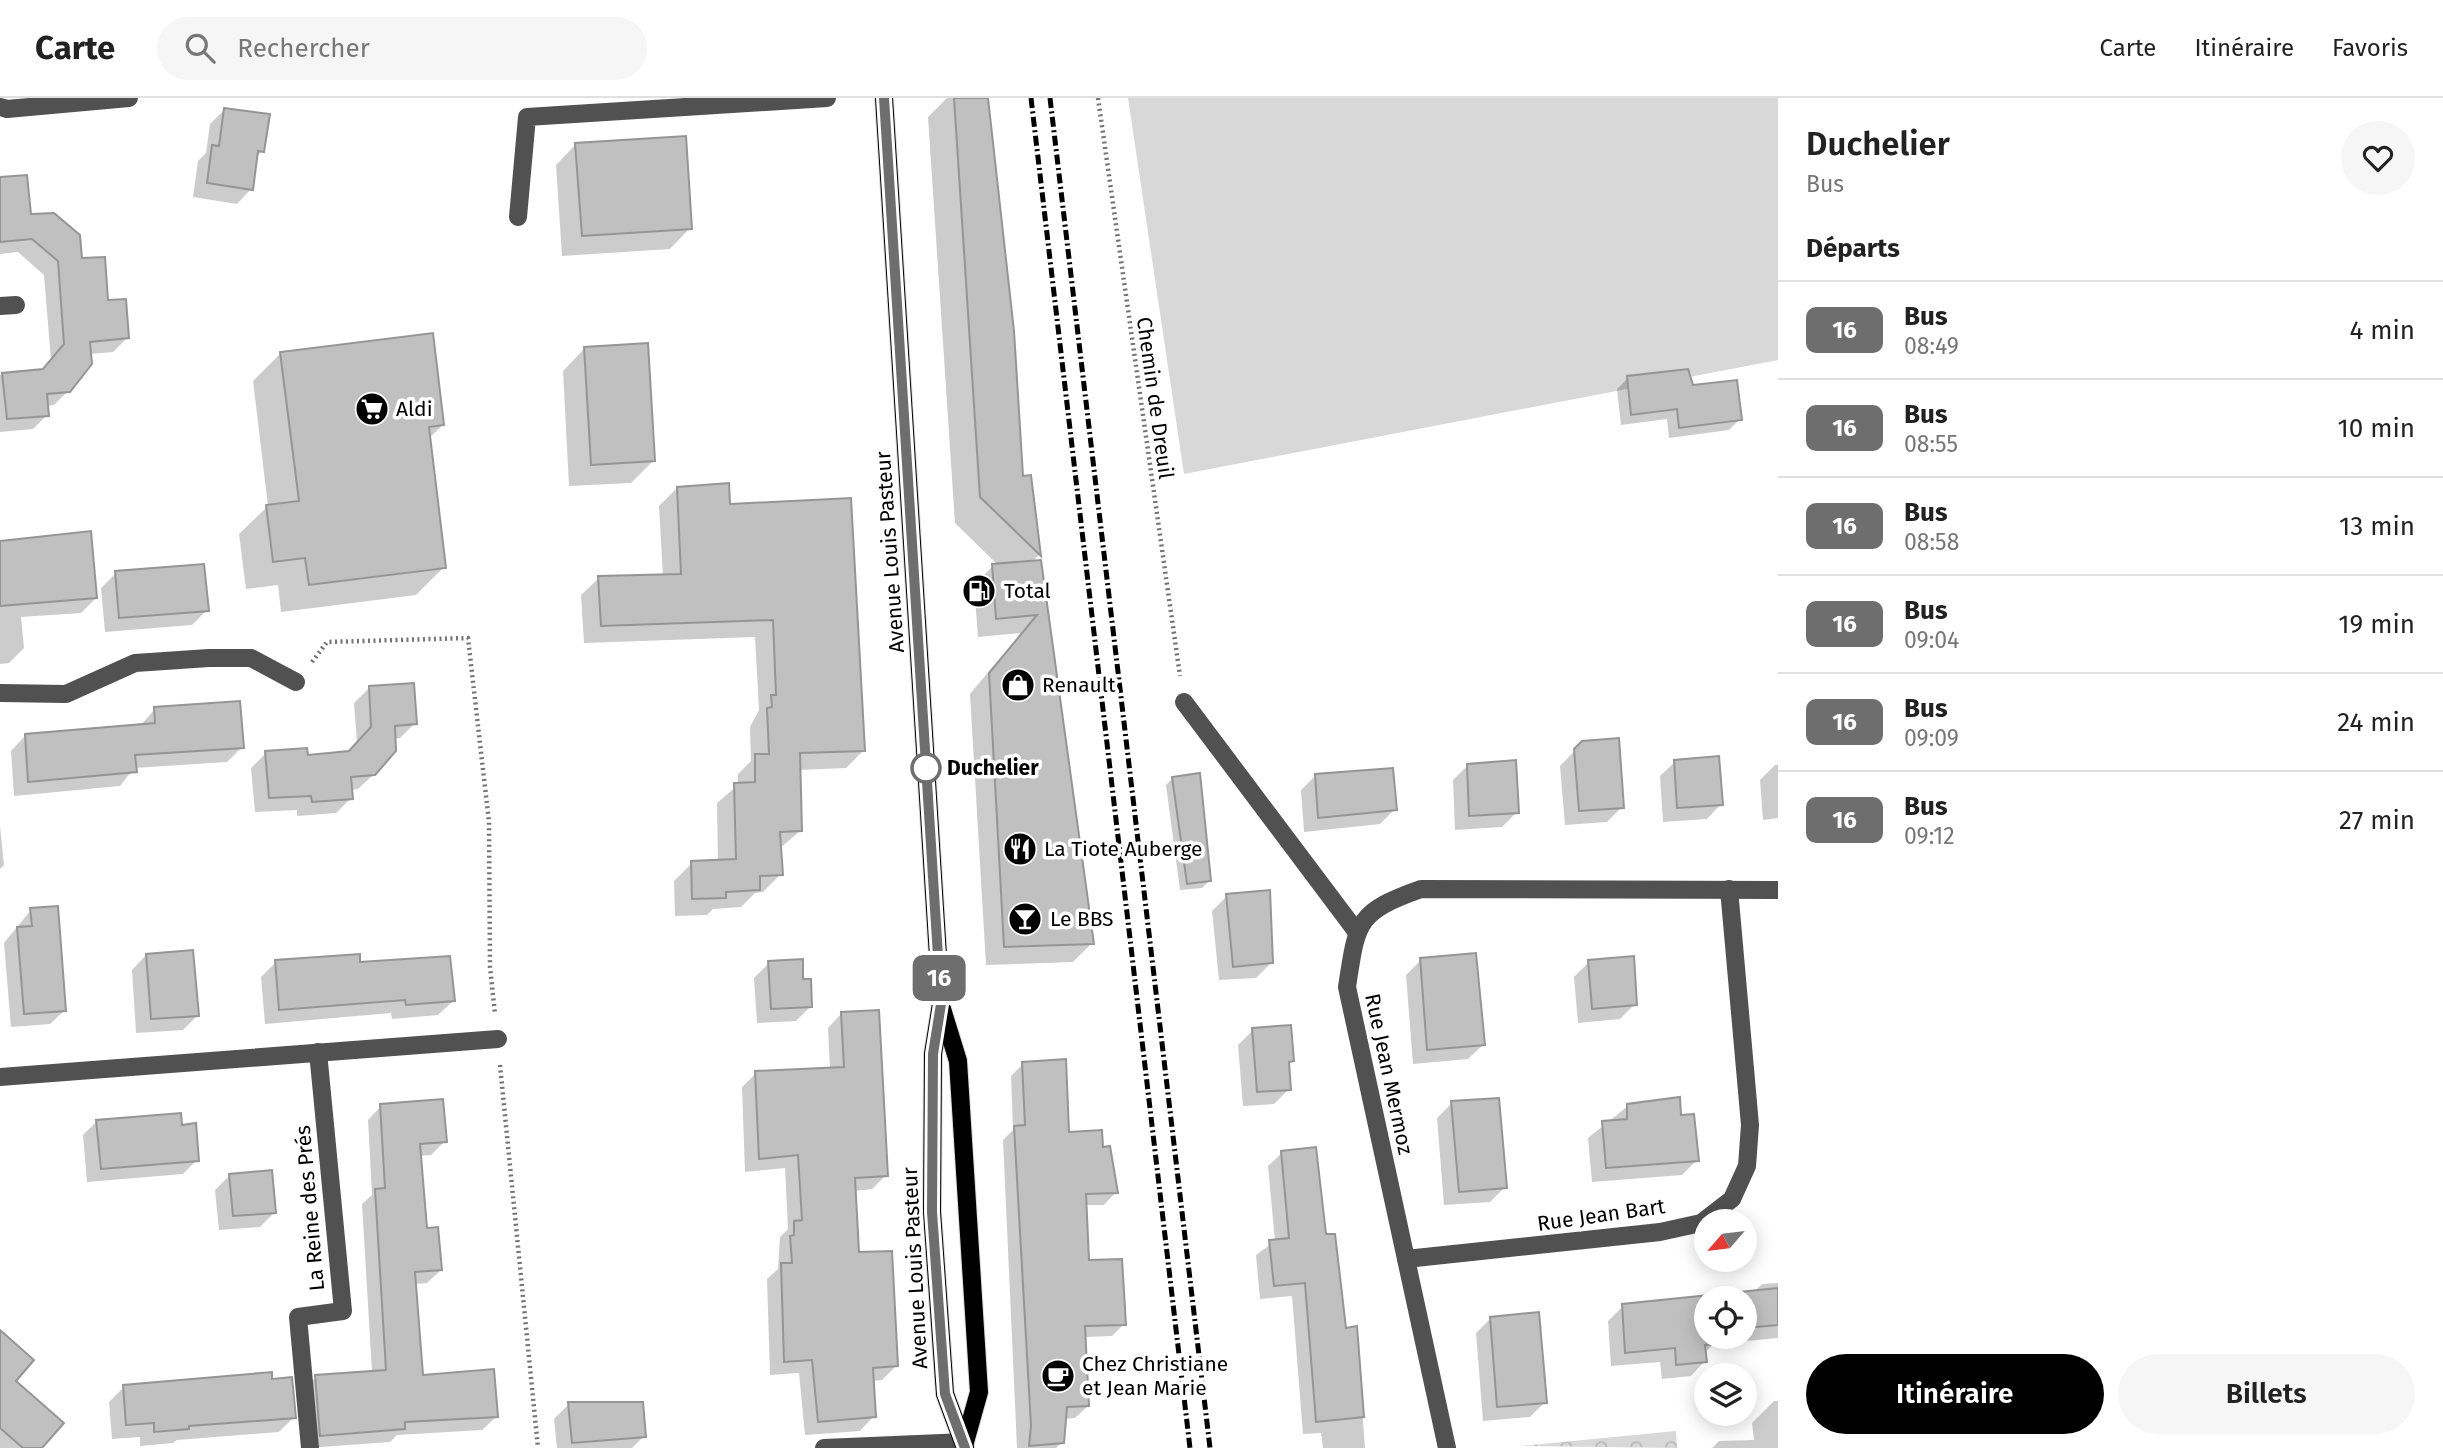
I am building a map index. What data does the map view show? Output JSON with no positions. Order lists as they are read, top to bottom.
{
  "streets": {
    "main road": ["Avenue Louis Pasteur"],
    "street": ["Rue Jean Mermoz", "La Reine des Prés", "Rue Jean Bart"],
    "path": ["Chemin de Dreuil"]
  },
  "crossings": [
    ["Rue Jean Mermoz", "Rue Jean Bart"]
  ],
  "places": {
    "supermarket": ["Aldi"],
    "fuel station": ["Total"],
    "shop": ["Renault"],
    "other": ["Duchelier"],
    "restaurant": ["La Tiote Auberge"],
    "bar": ["Le BBS"],
    "cafe": ["Chez Christiane et Jean Marie"]
  },
  "lines": ["bus line 16"],
  "north": "bottom left",
  "page": {
    "header": "Carte",
    "search": "Rechercher",
    "nav": ["Carte", "Itinéraire", "Favoris"],
    "on_map": "16",
    "heading": [
      ["Duchelier", "Bus"],
      "Départs"
    ],
    "list": [
      {
        "mark": "16",
        "name": "Bus",
        "note": "08:49",
        "value": "4 min"
      },
      {
        "mark": "16",
        "name": "Bus",
        "note": "08:55",
        "value": "10 min"
      },
      {
        "mark": "16",
        "name": "Bus",
        "note": "08:58",
        "value": "13 min"
      },
      {
        "mark": "16",
        "name": "Bus",
        "note": "09:04",
        "value": "19 min"
      },
      {
        "mark": "16",
        "name": "Bus",
        "note": "09:09",
        "value": "24 min"
      },
      {
        "mark": "16",
        "name": "Bus",
        "note": "09:12",
        "value": "27 min"
      }
    ],
    "buttons": ["Itinéraire", "Billets"]
  }
}
